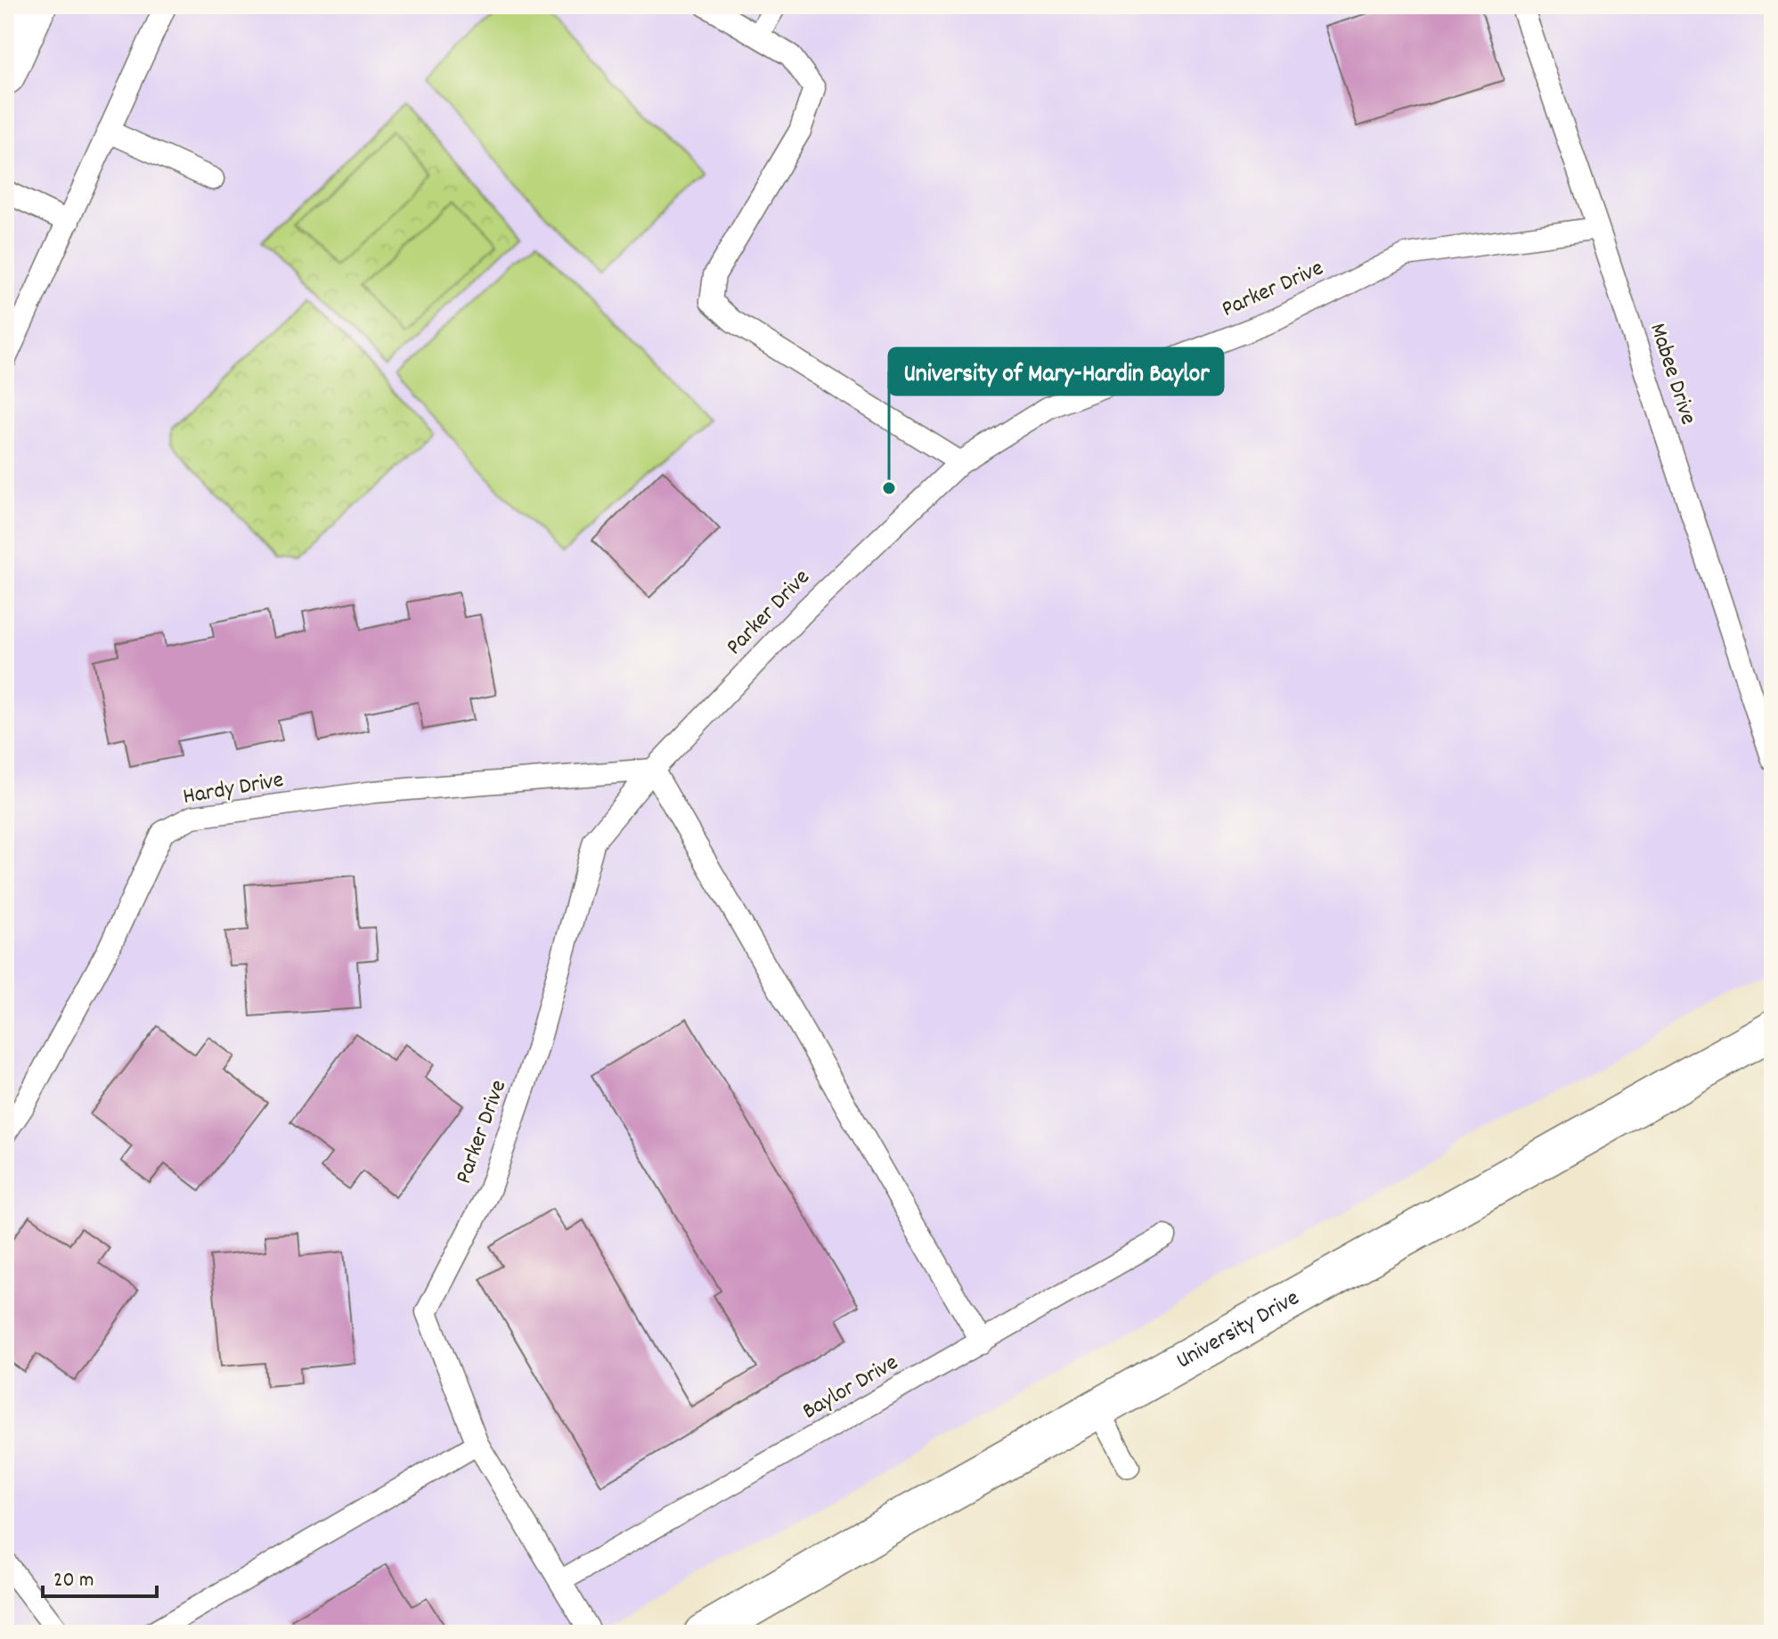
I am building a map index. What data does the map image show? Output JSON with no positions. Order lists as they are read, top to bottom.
{
  "streets": {
    "street": ["University Drive"],
    "lane": [
      "Parker Drive",
      "Mabee Drive",
      "Hardy Drive",
      "Baylor Drive"
    ]
  },
  "crossings": [
    ["Parker Drive", "Mabee Drive"],
    ["Parker Drive", "Hardy Drive"],
    ["Parker Drive", "Baylor Drive"]
  ],
  "places": ["University of Mary-Hardin Baylor"],
  "scale_bar": "20 m"
}
